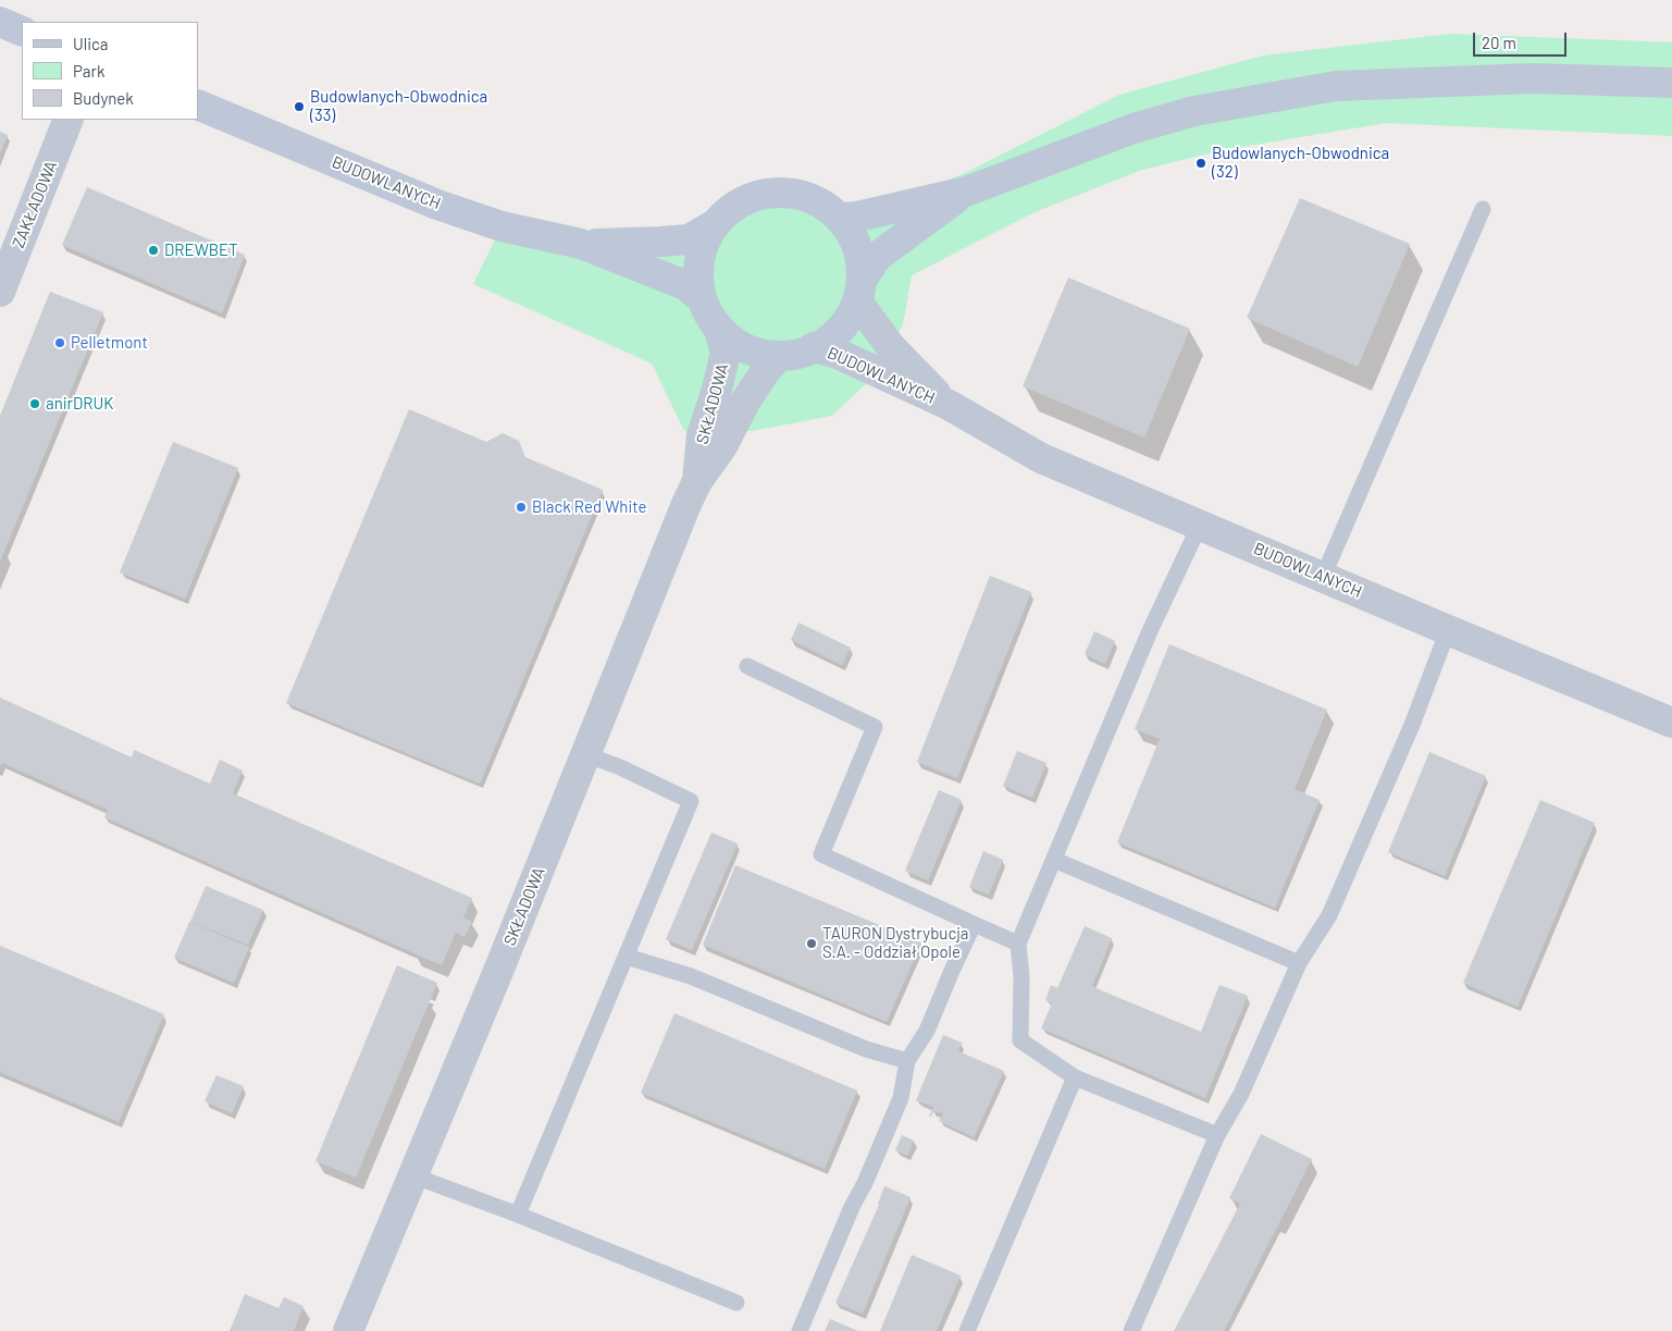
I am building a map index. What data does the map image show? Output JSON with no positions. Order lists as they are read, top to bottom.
{
  "streets": {
    "main road": ["BUDOWLANYCH"],
    "street": ["ZAKŁADOWA", "SKŁADOWA"]
  },
  "crossings": [
    ["BUDOWLANYCH", "SKŁADOWA"]
  ],
  "places": [
    "Budowlanych-Obwodnica (33)",
    "Budowlanych-Obwodnica (32)",
    "DREWBET",
    "Pelletmont",
    "anirDRUK",
    "Black Red White",
    "TAURON Dystrybucja S.A. - Oddział Opole"
  ],
  "legend": ["Ulica", "Park", "Budynek"],
  "scale_bar": "20 m"
}
